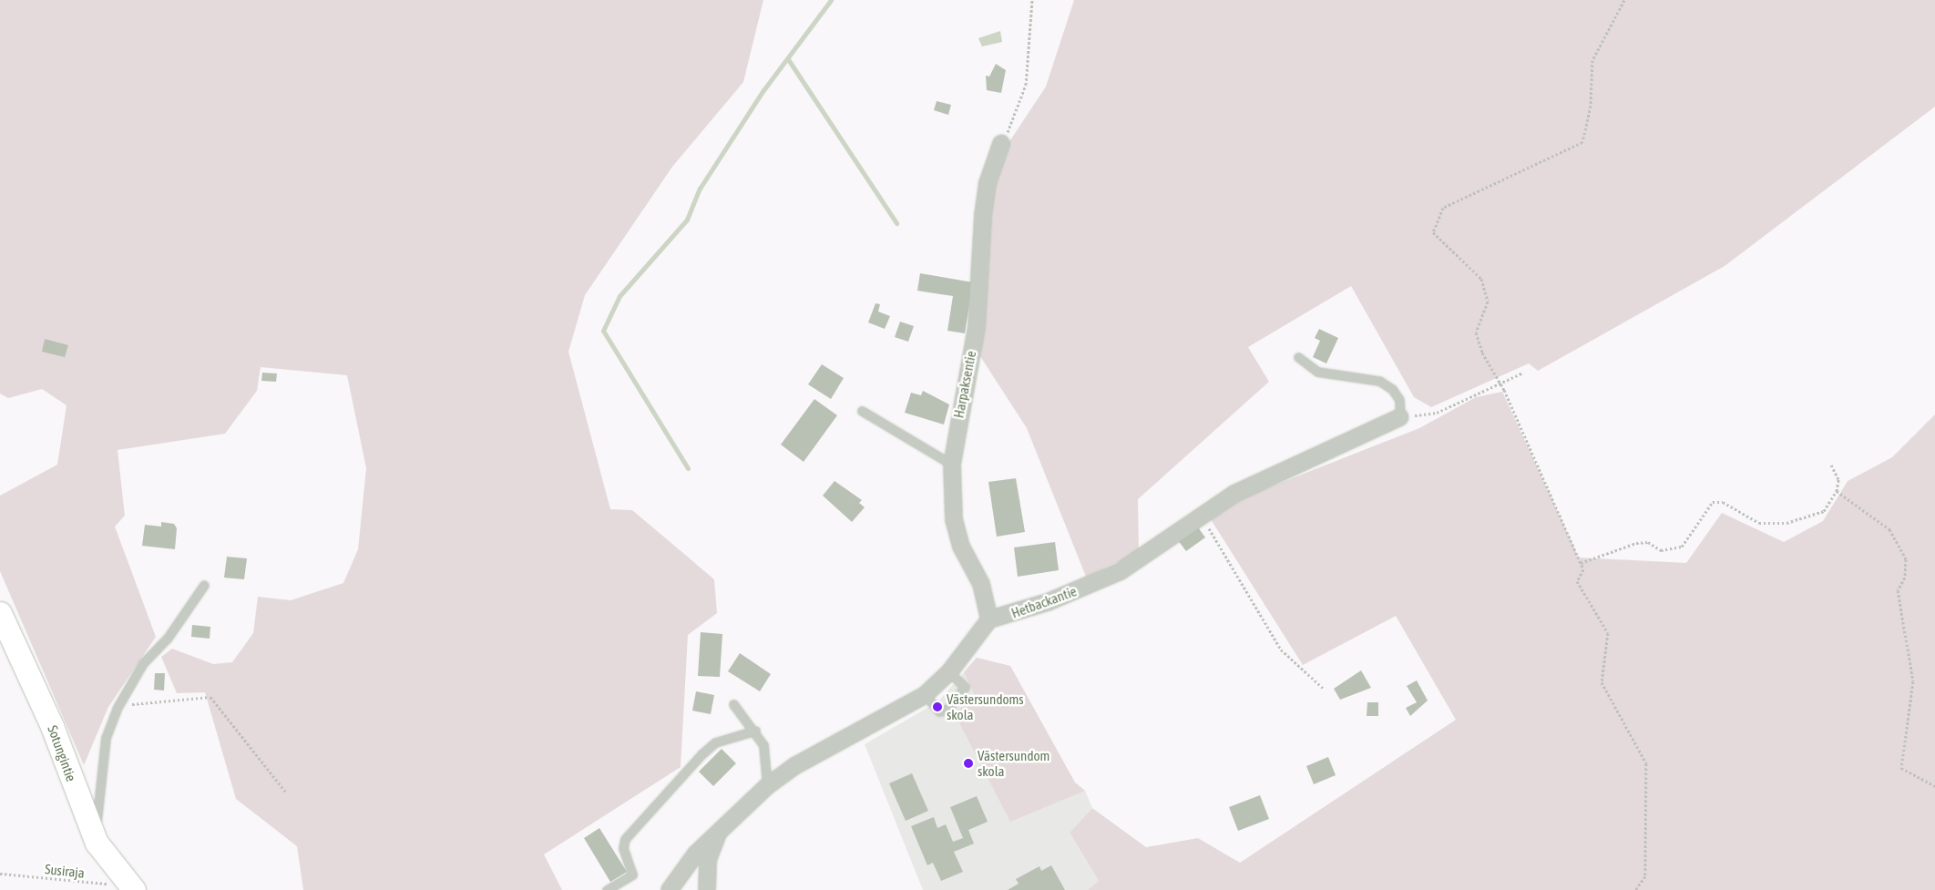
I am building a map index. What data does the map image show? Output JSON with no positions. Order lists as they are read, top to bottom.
{
  "streets": {
    "street": ["Harpaksentie", "Hetbackantie", "Sotungintie"],
    "path": ["Susiraja"]
  },
  "crossings": [
    ["Harpaksentie", "Hetbackantie"],
    ["Sotungintie", "Susiraja"]
  ],
  "places": ["Västersundoms skola", "Västersundom skola"]
}
